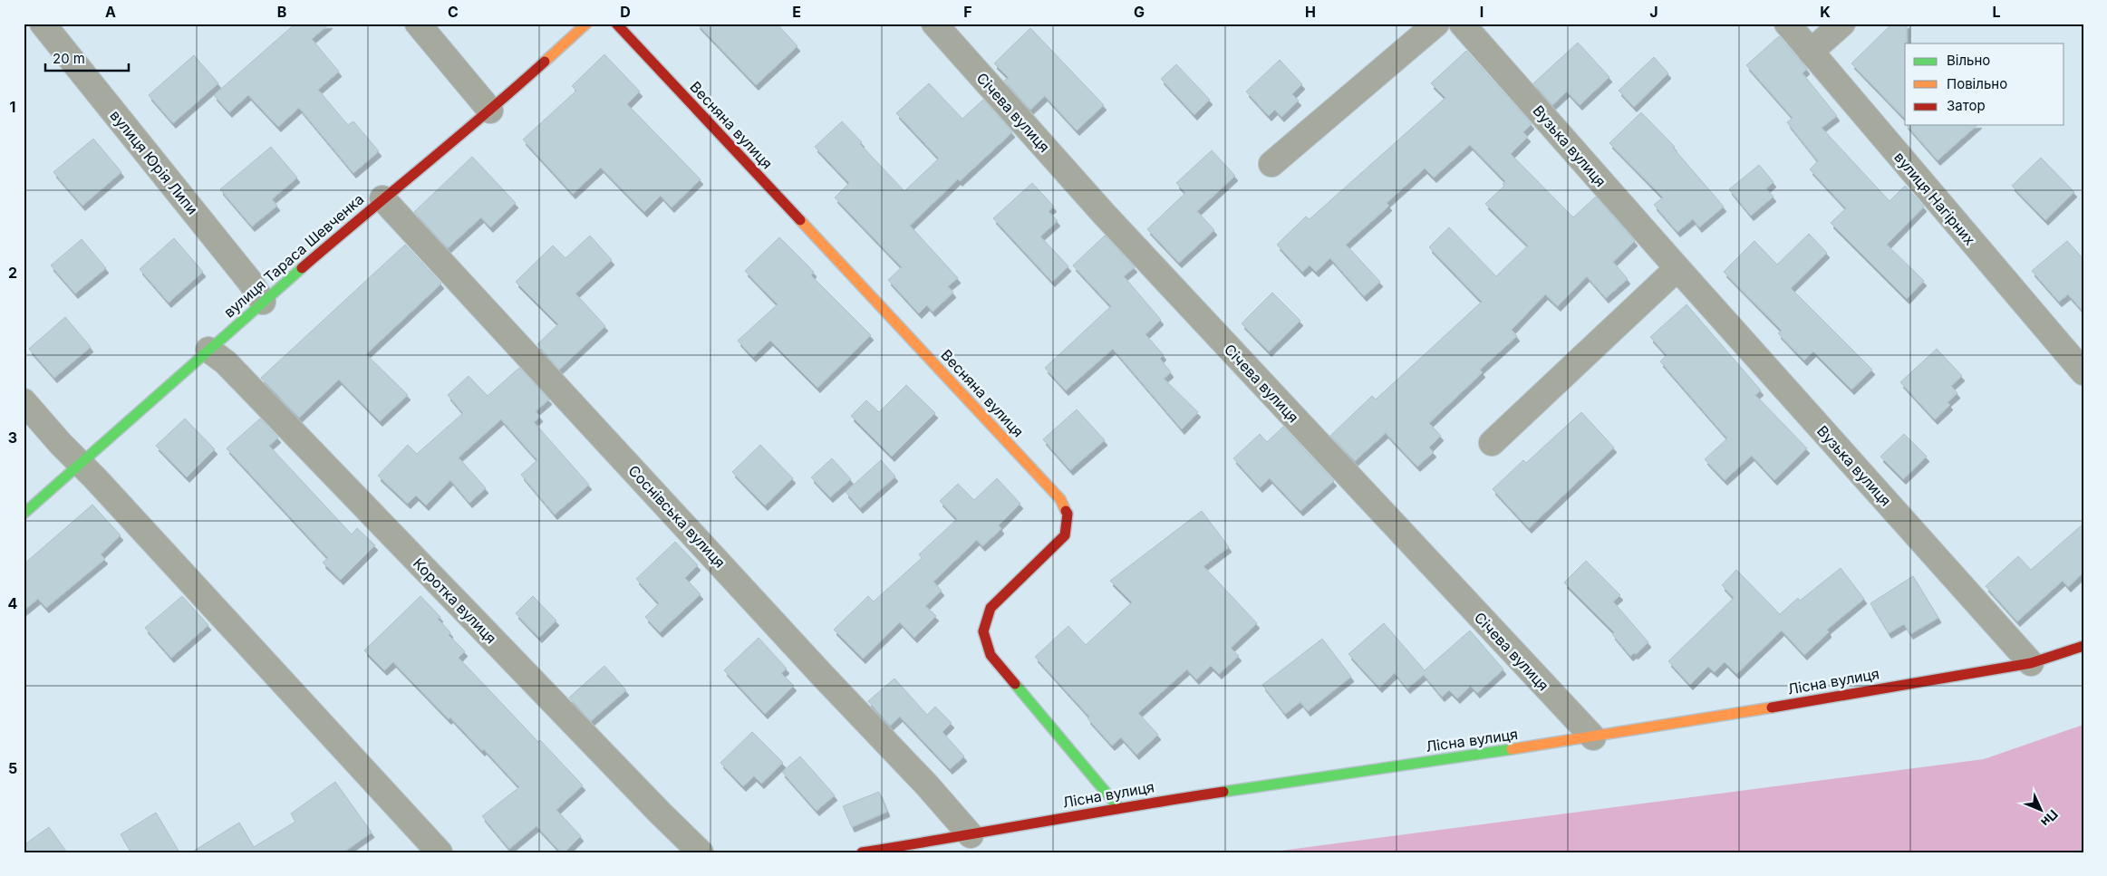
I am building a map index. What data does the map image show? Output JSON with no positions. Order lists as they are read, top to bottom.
{
  "streets": {
    "street": [
      "Січева вулиця",
      "Весняна вулиця",
      "Вузька вулиця",
      "вулиця Юрія Липи",
      "вулиця Нагірних",
      "вулиця Тараса Шевченка",
      "Соснівська вулиця",
      "Коротка вулиця",
      "Лісна вулиця"
    ]
  },
  "crossings": [
    ["Січева вулиця", "Лісна вулиця"],
    ["Весняна вулиця", "Лісна вулиця"],
    ["Вузька вулиця", "Лісна вулиця"],
    ["вулиця Юрія Липи", "вулиця Тараса Шевченка"],
    ["вулиця Тараса Шевченка", "Соснівська вулиця"],
    ["вулиця Тараса Шевченка", "Коротка вулиця"],
    ["Соснівська вулиця", "Лісна вулиця"]
  ],
  "legend": ["Вільно", "Повільно", "Затор"],
  "scale_bar": "20 m",
  "north": "bottom right",
  "grid": {
    "columns": [
      "A",
      "B",
      "C",
      "D",
      "E",
      "F",
      "G",
      "H",
      "I",
      "J",
      "K",
      "L"
    ],
    "rows": [
      "1",
      "2",
      "3",
      "4",
      "5"
    ]
  }
}
